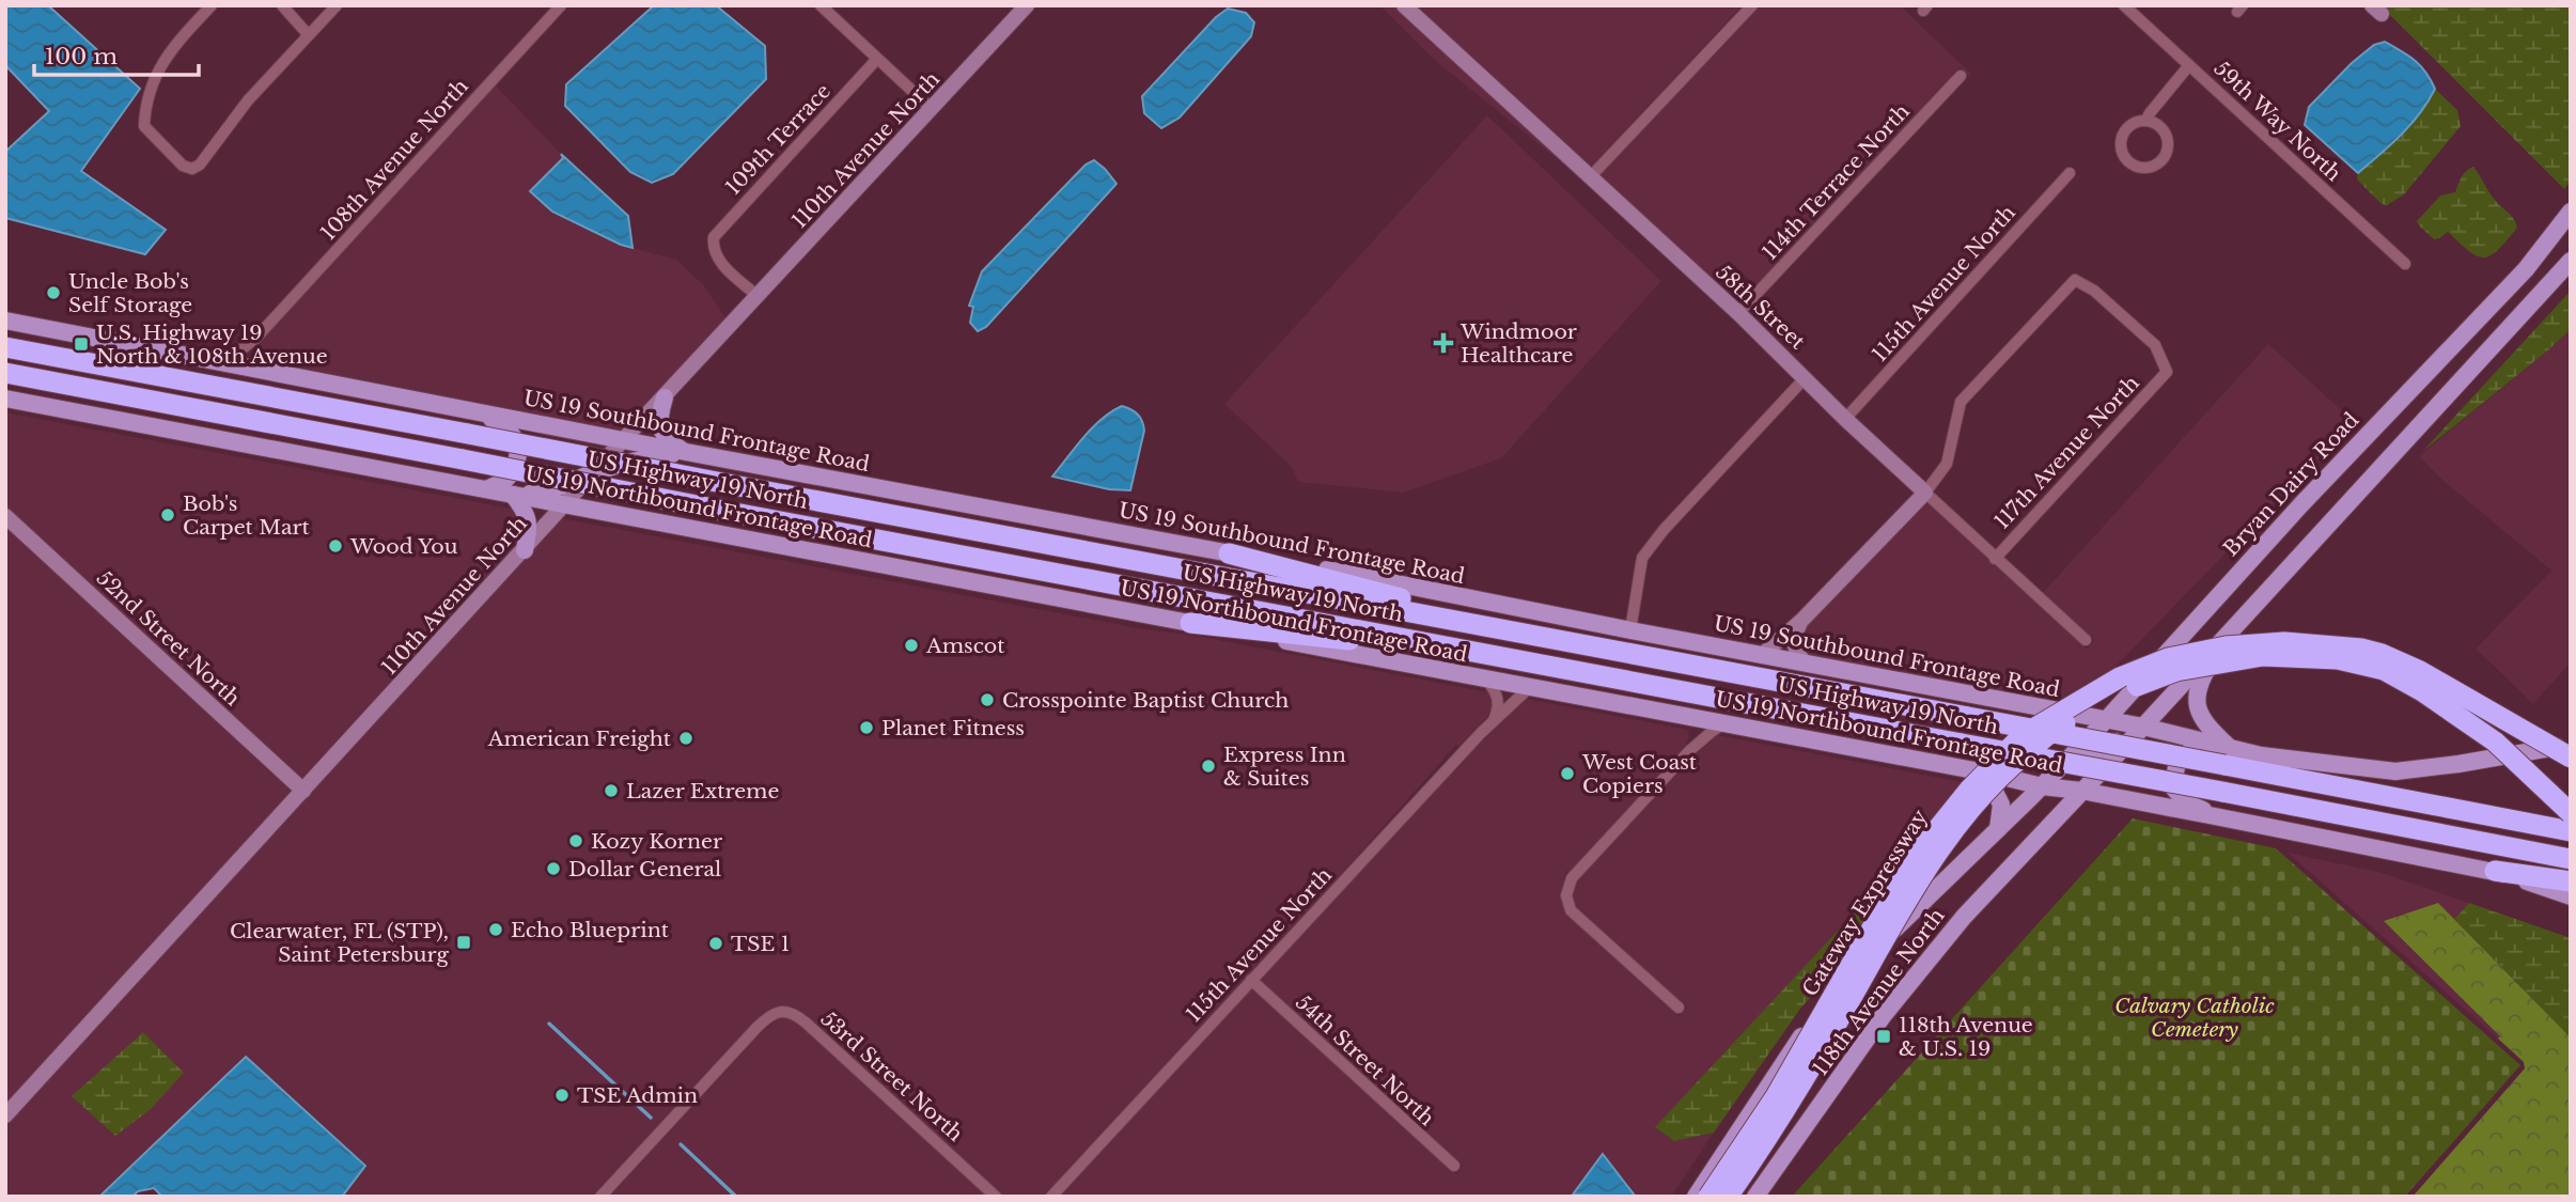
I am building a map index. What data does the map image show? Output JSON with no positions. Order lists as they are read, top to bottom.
{
  "streets": {
    "highway": ["US Highway 19 North", "Gateway Expressway"],
    "main road": [
      "US 19 Southbound Frontage Road",
      "Bryan Dairy Road",
      "US 19 Northbound Frontage Road",
      "118th Avenue North"
    ],
    "street": [
      "59th Way North",
      "109th Terrace",
      "110th Avenue North",
      "108th Avenue North",
      "114th Terrace North",
      "115th Avenue North",
      "58th Street",
      "117th Avenue North",
      "52nd Street North",
      "54th Street North",
      "53rd Street North"
    ]
  },
  "crossings": [
    ["109th Terrace", "110th Avenue North"],
    ["110th Avenue North", "US 19 Southbound Frontage Road"],
    ["110th Avenue North", "US 19 Northbound Frontage Road"],
    ["110th Avenue North", "52nd Street North"],
    ["108th Avenue North", "US 19 Southbound Frontage Road"],
    ["114th Terrace North", "58th Street"],
    ["115th Avenue North", "58th Street"],
    ["115th Avenue North", "US 19 Northbound Frontage Road"],
    ["115th Avenue North", "54th Street North"],
    ["58th Street", "117th Avenue North"],
    ["US 19 Southbound Frontage Road", "US Highway 19 North"],
    ["US 19 Southbound Frontage Road", "Bryan Dairy Road"],
    ["US 19 Northbound Frontage Road", "118th Avenue North"]
  ],
  "parks": ["Calvary Catholic Cemetery"],
  "places": {
    "other": [
      "Uncle Bob's Self Storage",
      "Bob's Carpet Mart",
      "Wood You",
      "Amscot",
      "Crosspointe Baptist Church",
      "Planet Fitness",
      "American Freight",
      "Express Inn & Suites",
      "West Coast Copiers",
      "Lazer Extreme",
      "Kozy Korner",
      "Dollar General",
      "Echo Blueprint",
      "TSE 1",
      "TSE Admin"
    ],
    "health": ["Windmoor Healthcare"],
    "transit": ["U.S. Highway 19 North & 108th Avenue", "Clearwater, FL (STP), Saint Petersburg", "118th Avenue & U.S. 19"]
  },
  "scale_bar": "100 m"
}
